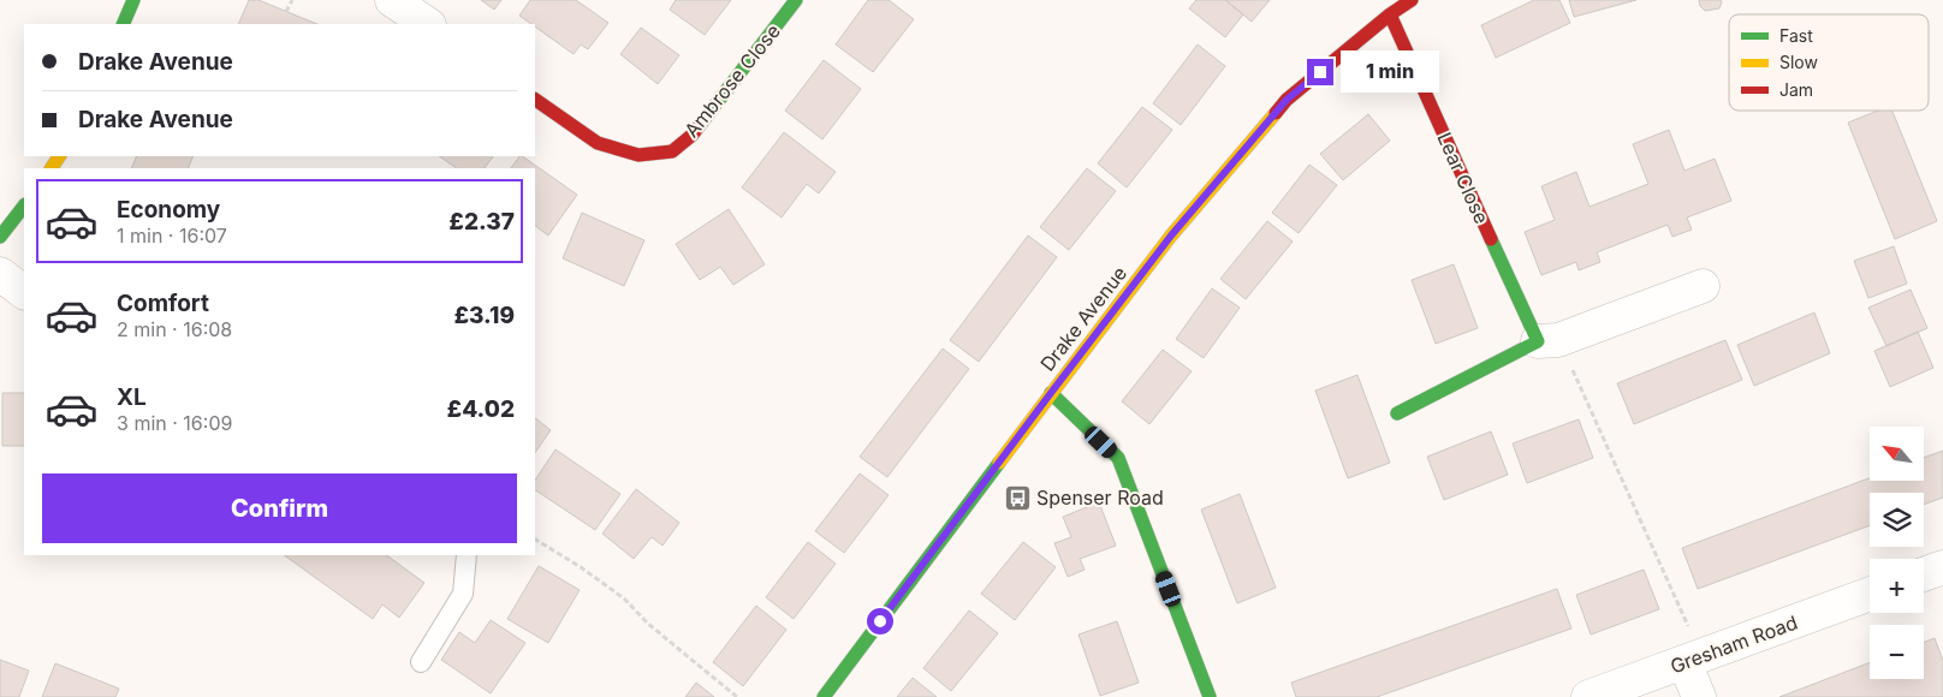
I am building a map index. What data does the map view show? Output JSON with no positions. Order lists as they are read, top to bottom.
{
  "streets": {
    "street": [
      "Ambrose Close",
      "Lear Close",
      "Drake Avenue",
      "Gresham Road"
    ]
  },
  "crossings": [
    ["Lear Close", "Drake Avenue"]
  ],
  "places": {
    "bus stop": ["Spenser Road"]
  },
  "legend": ["Fast", "Slow", "Jam"],
  "north": "top left",
  "page": {
    "banner": ["Drake Avenue", "Drake Avenue"],
    "bubble": "1 min",
    "list": [
      {
        "name": "Economy",
        "note": "1 min · 16:07",
        "value": "£2.37"
      },
      {
        "name": "Comfort",
        "note": "2 min · 16:08",
        "value": "£3.19"
      },
      {
        "name": "XL",
        "note": "3 min · 16:09",
        "value": "£4.02"
      }
    ],
    "map_buttons": ["+", "−"],
    "buttons": "Confirm"
  }
}
